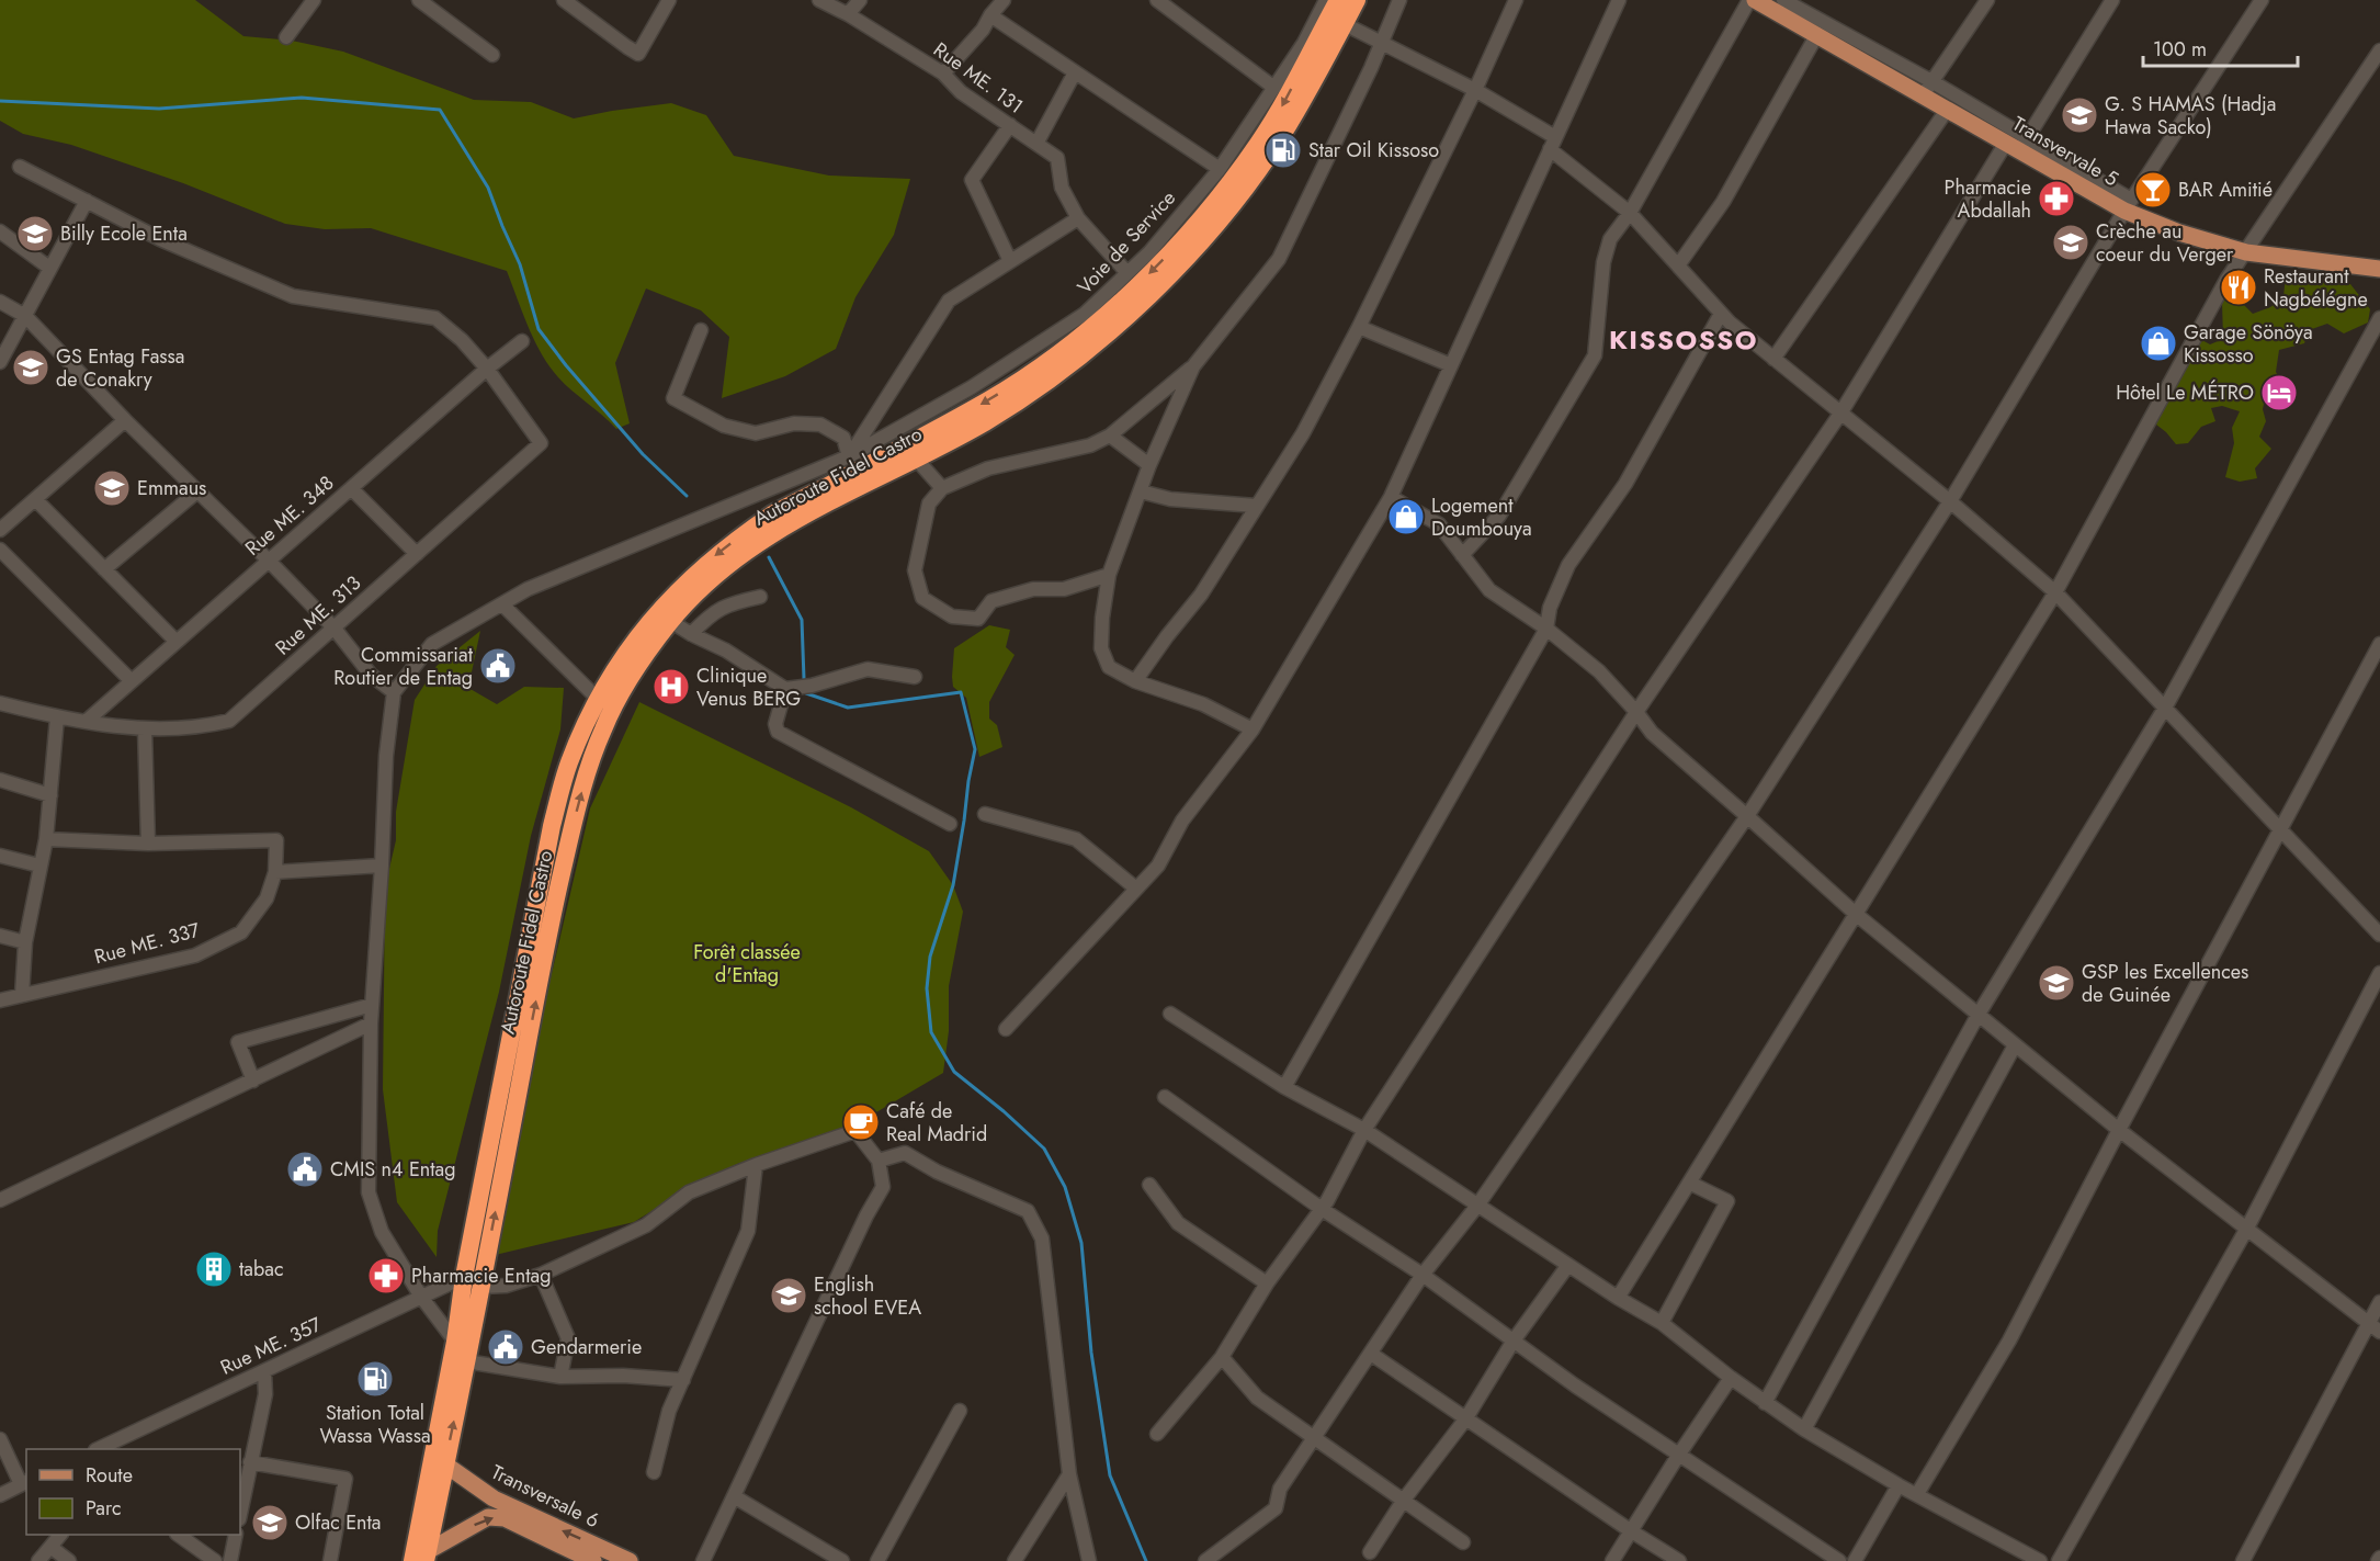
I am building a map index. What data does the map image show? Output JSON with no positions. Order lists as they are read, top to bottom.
{
  "streets": {
    "highway": ["Autoroute Fidel Castro"],
    "main road": ["Transvervale 5", "Transversale 6"],
    "street": [
      "Rue ME. 131",
      "Voie de Service",
      "Rue ME. 348",
      "Rue ME. 313",
      "Rue ME. 337",
      "Rue ME. 357"
    ]
  },
  "crossings": [
    ["Rue ME. 131", "Voie de Service"],
    ["Voie de Service", "Autoroute Fidel Castro"],
    ["Autoroute Fidel Castro", "Rue ME. 357"],
    ["Autoroute Fidel Castro", "Transversale 6"],
    ["Rue ME. 348", "Rue ME. 313"]
  ],
  "districts": ["KISSOSSO"],
  "parks": ["Forêt classée d'Entag"],
  "places": {
    "school or university": [
      "G. S HAMAS (Hadja Hawa Sacko)",
      "Billy Ecole Enta",
      "Crèche au coeur du Verger",
      "GS Entag Fassa de Conakry",
      "Emmaus",
      "GSP les Excellences de Guinée",
      "English school EVEA",
      "Olfac Enta"
    ],
    "fuel station": ["Star Oil Kissoso", "Station Total Wassa Wassa"],
    "bar": ["BAR Amitié"],
    "pharmacy": ["Pharmacie Abdallah", "Pharmacie Entag"],
    "restaurant": ["Restaurant Nagbélégne"],
    "shop": ["Garage Sönöya Kissosso", "Logement Doumbouya"],
    "hotel": ["Hôtel Le MÉTRO"],
    "public building": ["Commissariat Routier de Entag", "CMIS n4 Entag", "Gendarmerie"],
    "hospital": ["Clinique Venus BERG"],
    "cafe": ["Café de Real Madrid"],
    "building": ["tabac"]
  },
  "legend": ["Route", "Parc"],
  "scale_bar": "100 m"
}
